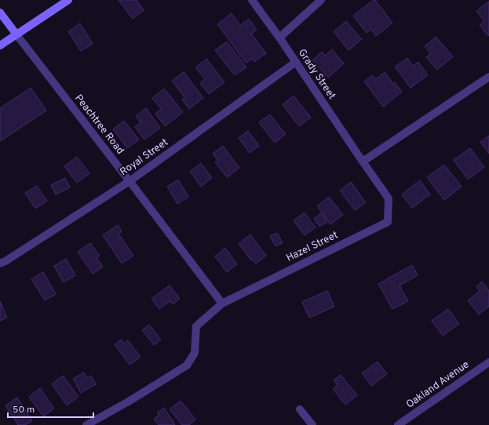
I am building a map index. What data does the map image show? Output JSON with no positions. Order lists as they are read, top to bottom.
{
  "streets": {
    "street": [
      "Grady Street",
      "Peachtree Road",
      "Royal Street",
      "Hazel Street",
      "Oakland Avenue"
    ]
  },
  "crossings": [
    ["Grady Street", "Royal Street"],
    ["Grady Street", "Hazel Street"],
    ["Peachtree Road", "Royal Street"],
    ["Peachtree Road", "Hazel Street"]
  ],
  "scale_bar": "50 m"
}
